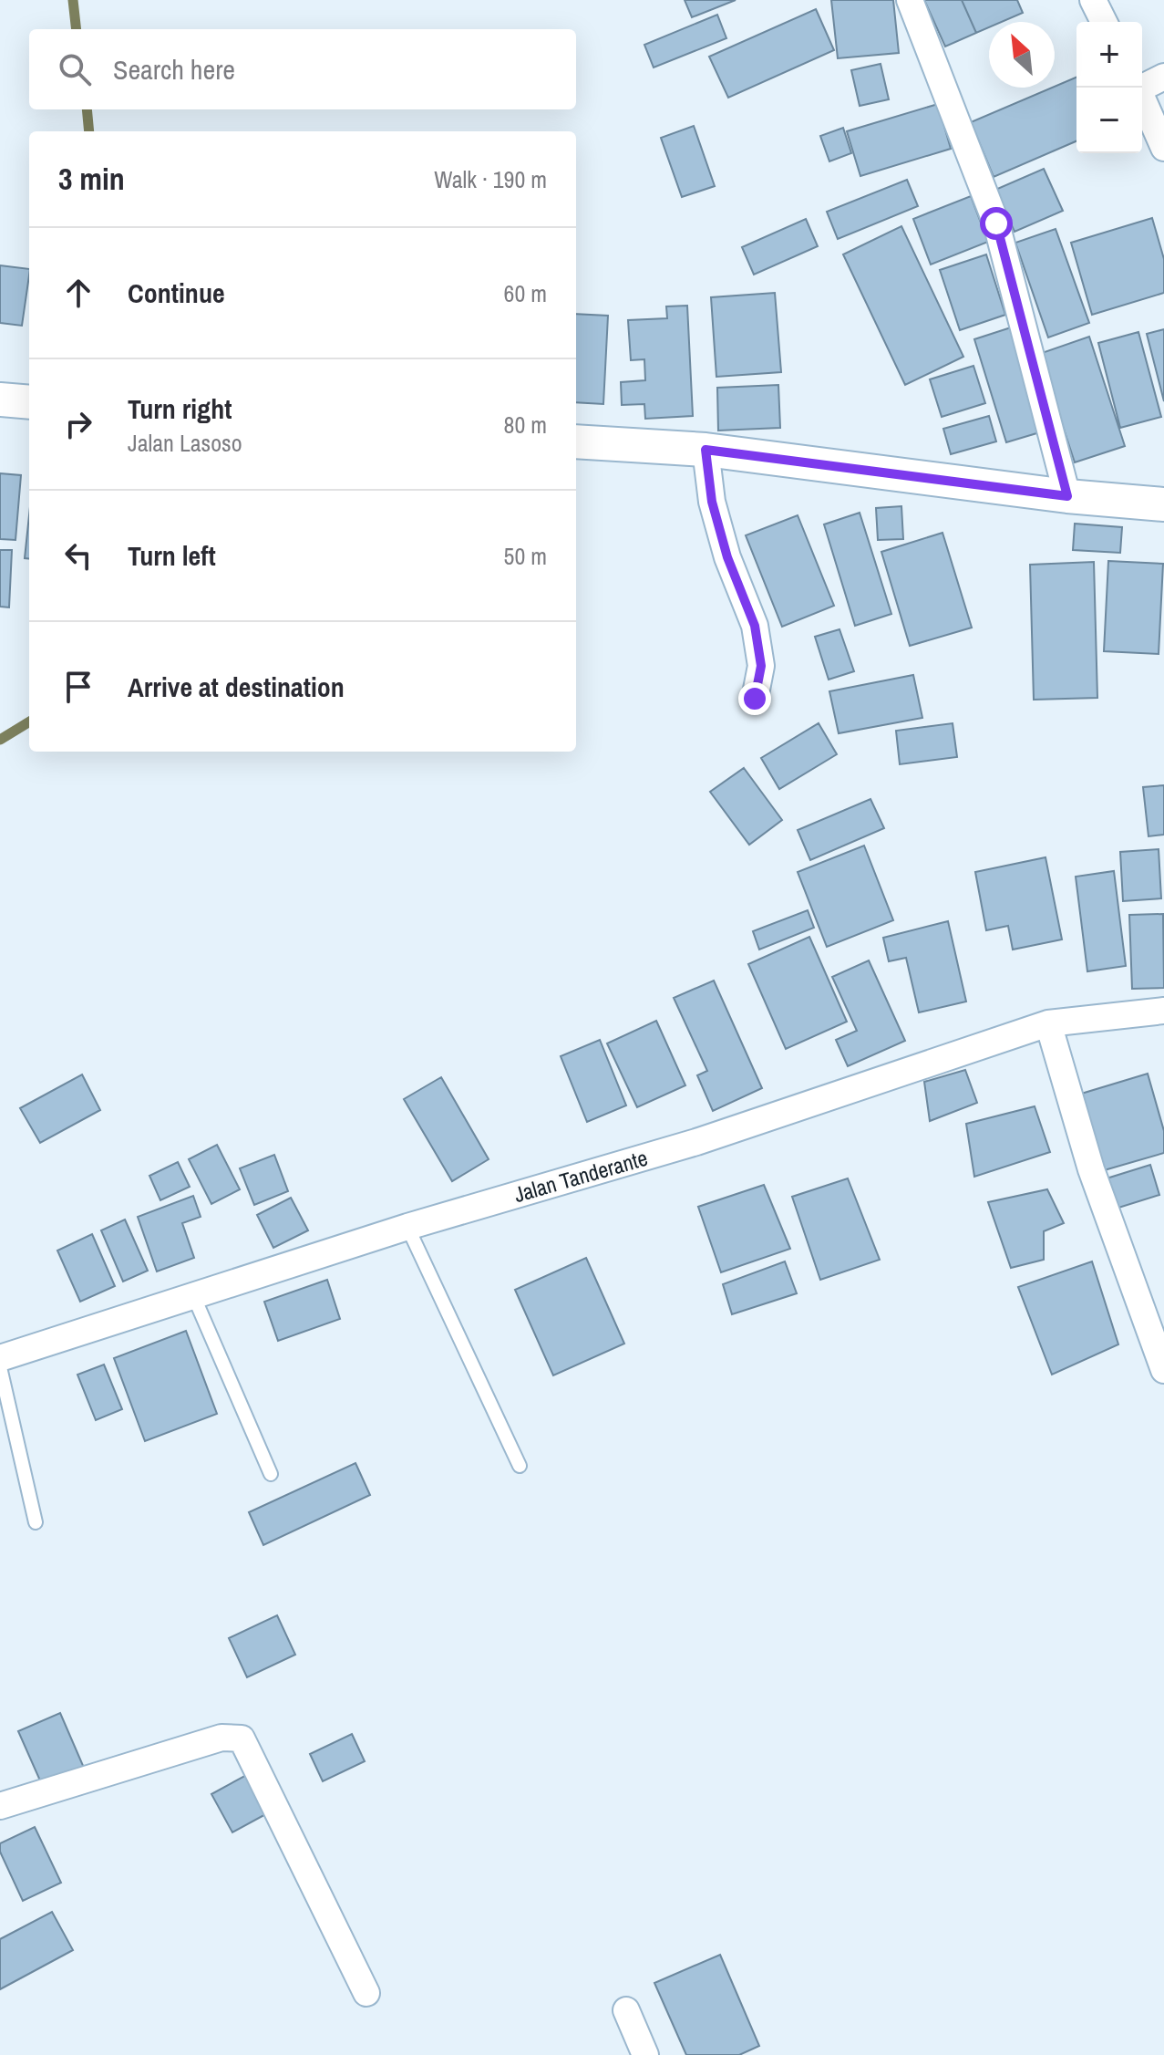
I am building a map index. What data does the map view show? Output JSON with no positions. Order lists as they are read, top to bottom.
{
  "streets": {
    "street": ["Jalan Tanderante"]
  },
  "north": "top left",
  "page": {
    "map_buttons": ["+", "−"],
    "search": "Search here",
    "heading": ["3 min", "Walk · 190 m"],
    "list": [
      ["Continue", "60 m"],
      ["Turn right", "Jalan Lasoso", "80 m"],
      ["Turn left", "50 m"],
      "Arrive at destination"
    ]
  }
}
